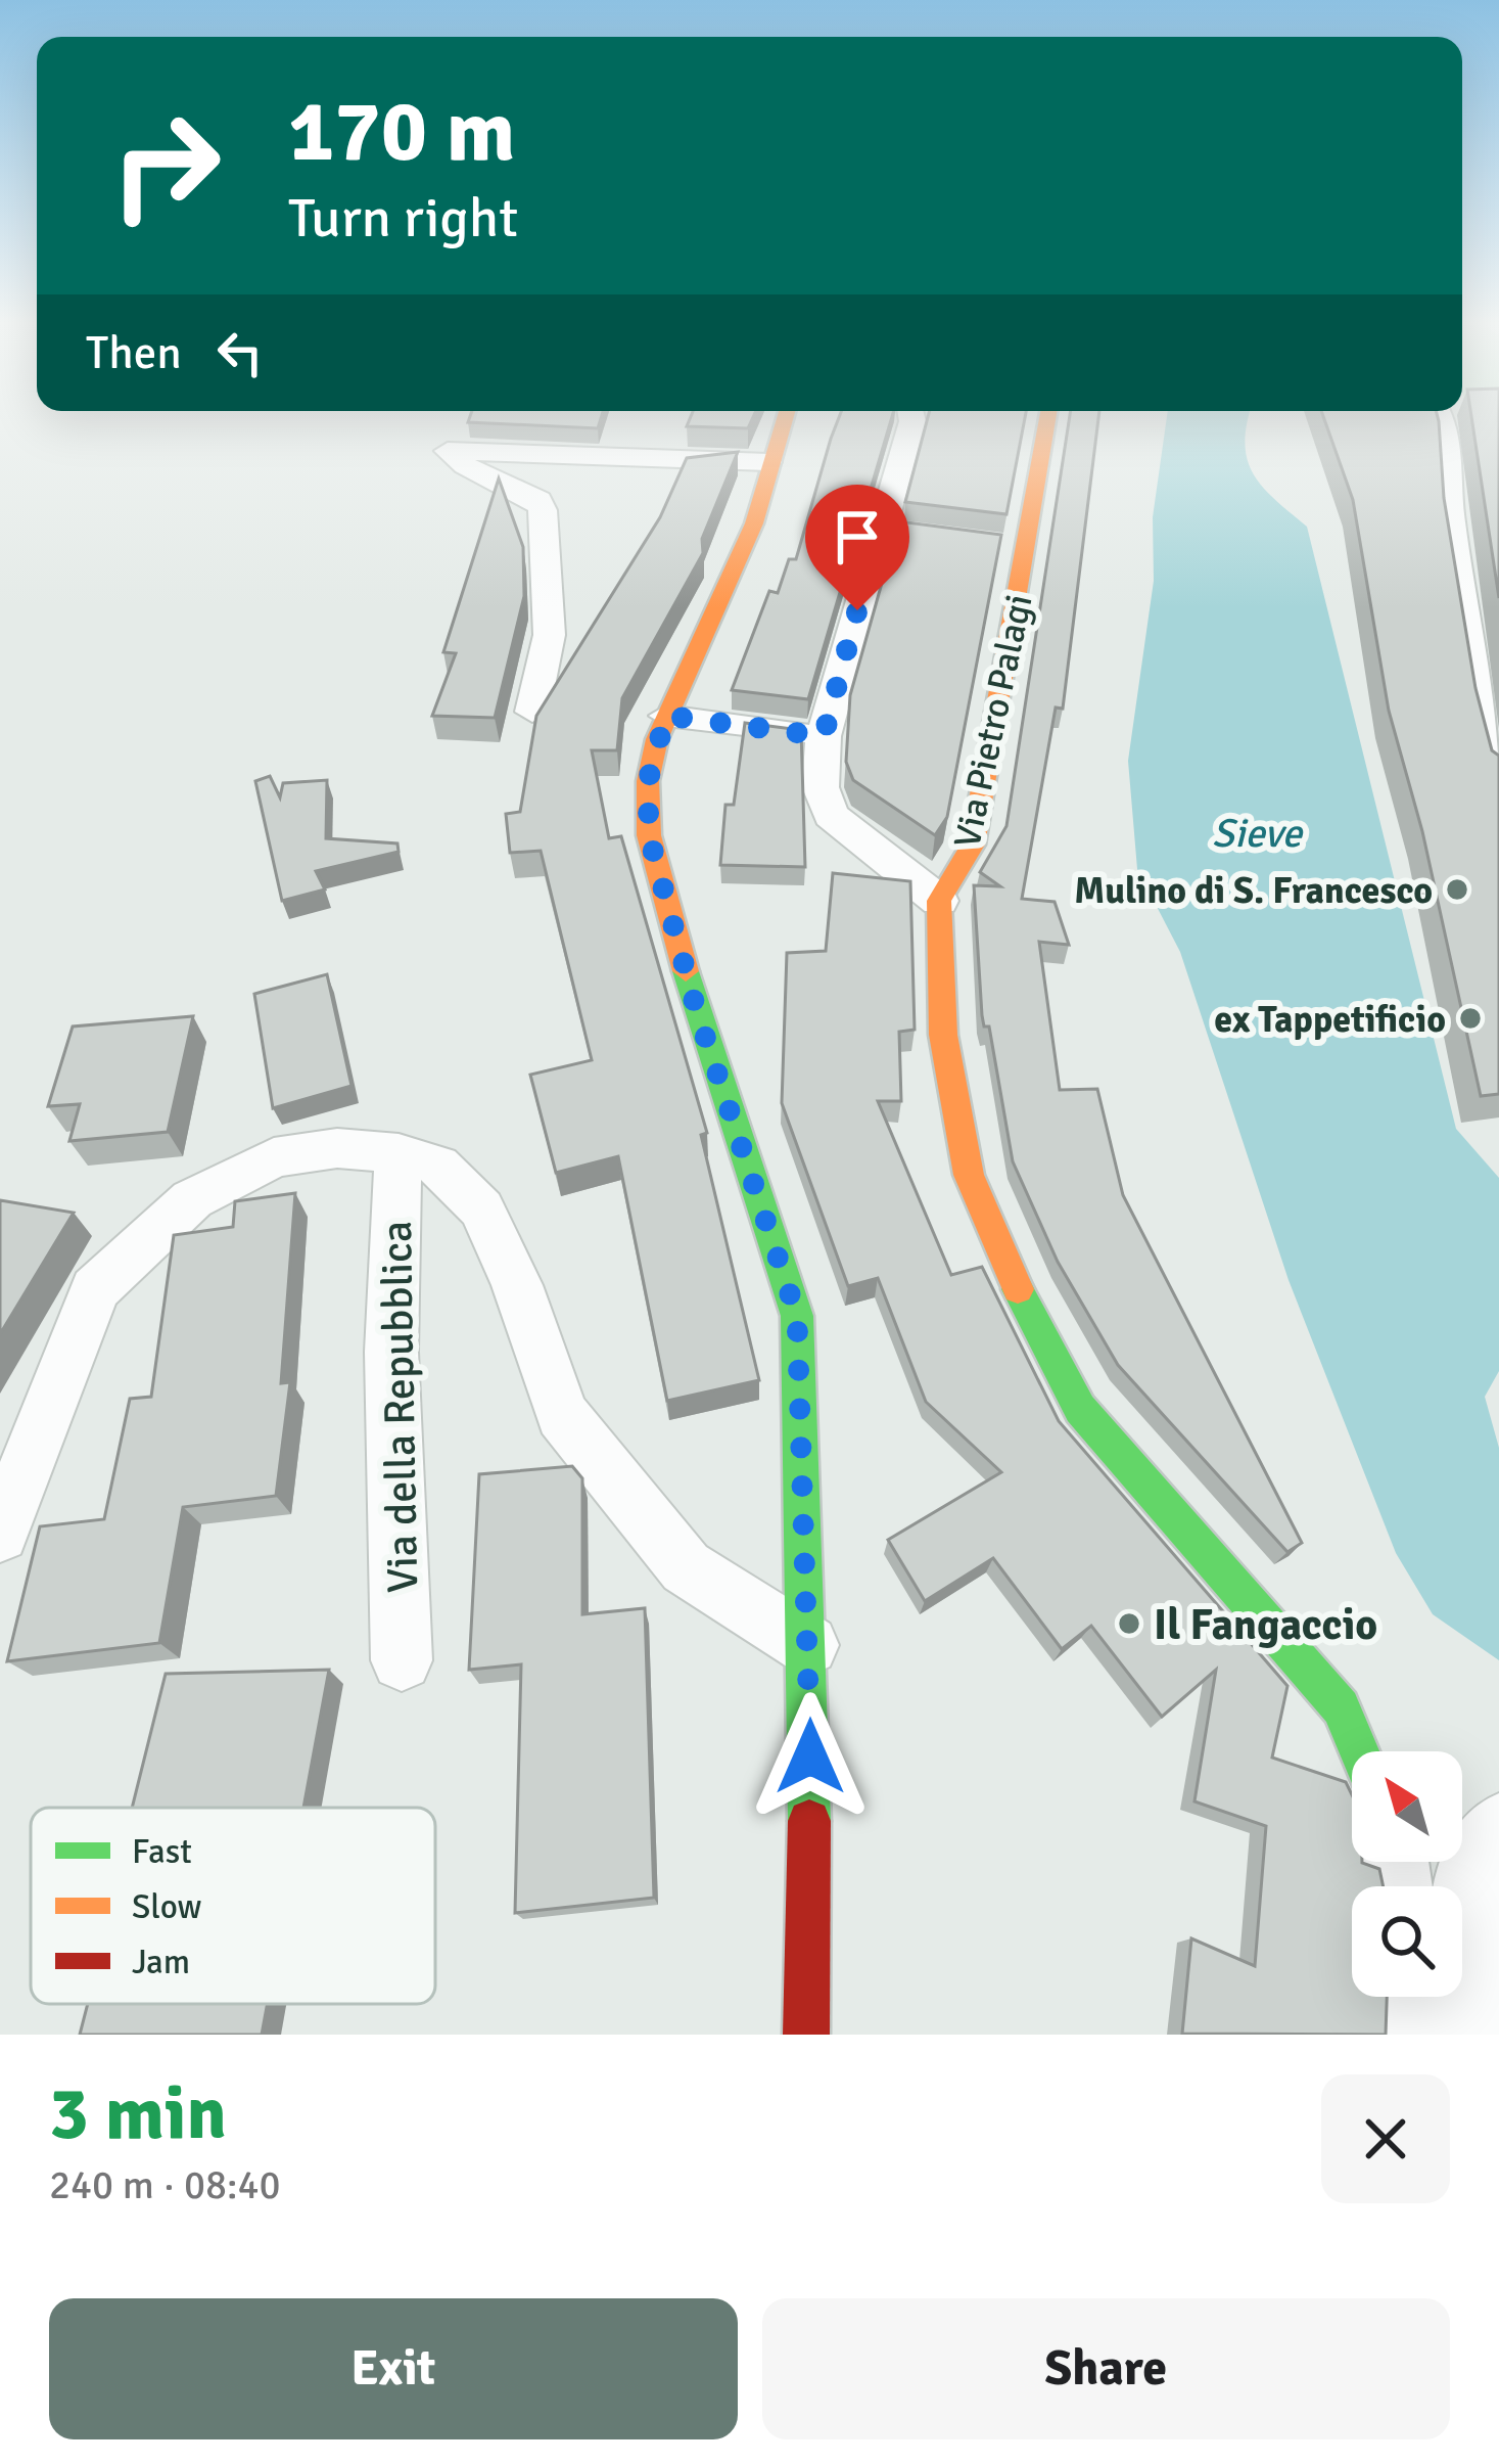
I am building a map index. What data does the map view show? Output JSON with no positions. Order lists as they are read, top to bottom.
{
  "streets": {
    "street": ["Via Pietro Palagi", "Via della Repubblica"]
  },
  "water": ["Sieve"],
  "places": ["Mulino di S. Francesco", "ex Tappetificio", "Il Fangaccio"],
  "legend": ["Fast", "Slow", "Jam"],
  "north": "top left",
  "page": {
    "turn": ["170 m", "Turn right"],
    "then": "Then",
    "heading": ["3 min", "240 m · 08:40"],
    "buttons": ["Exit", "Share"]
  }
}
